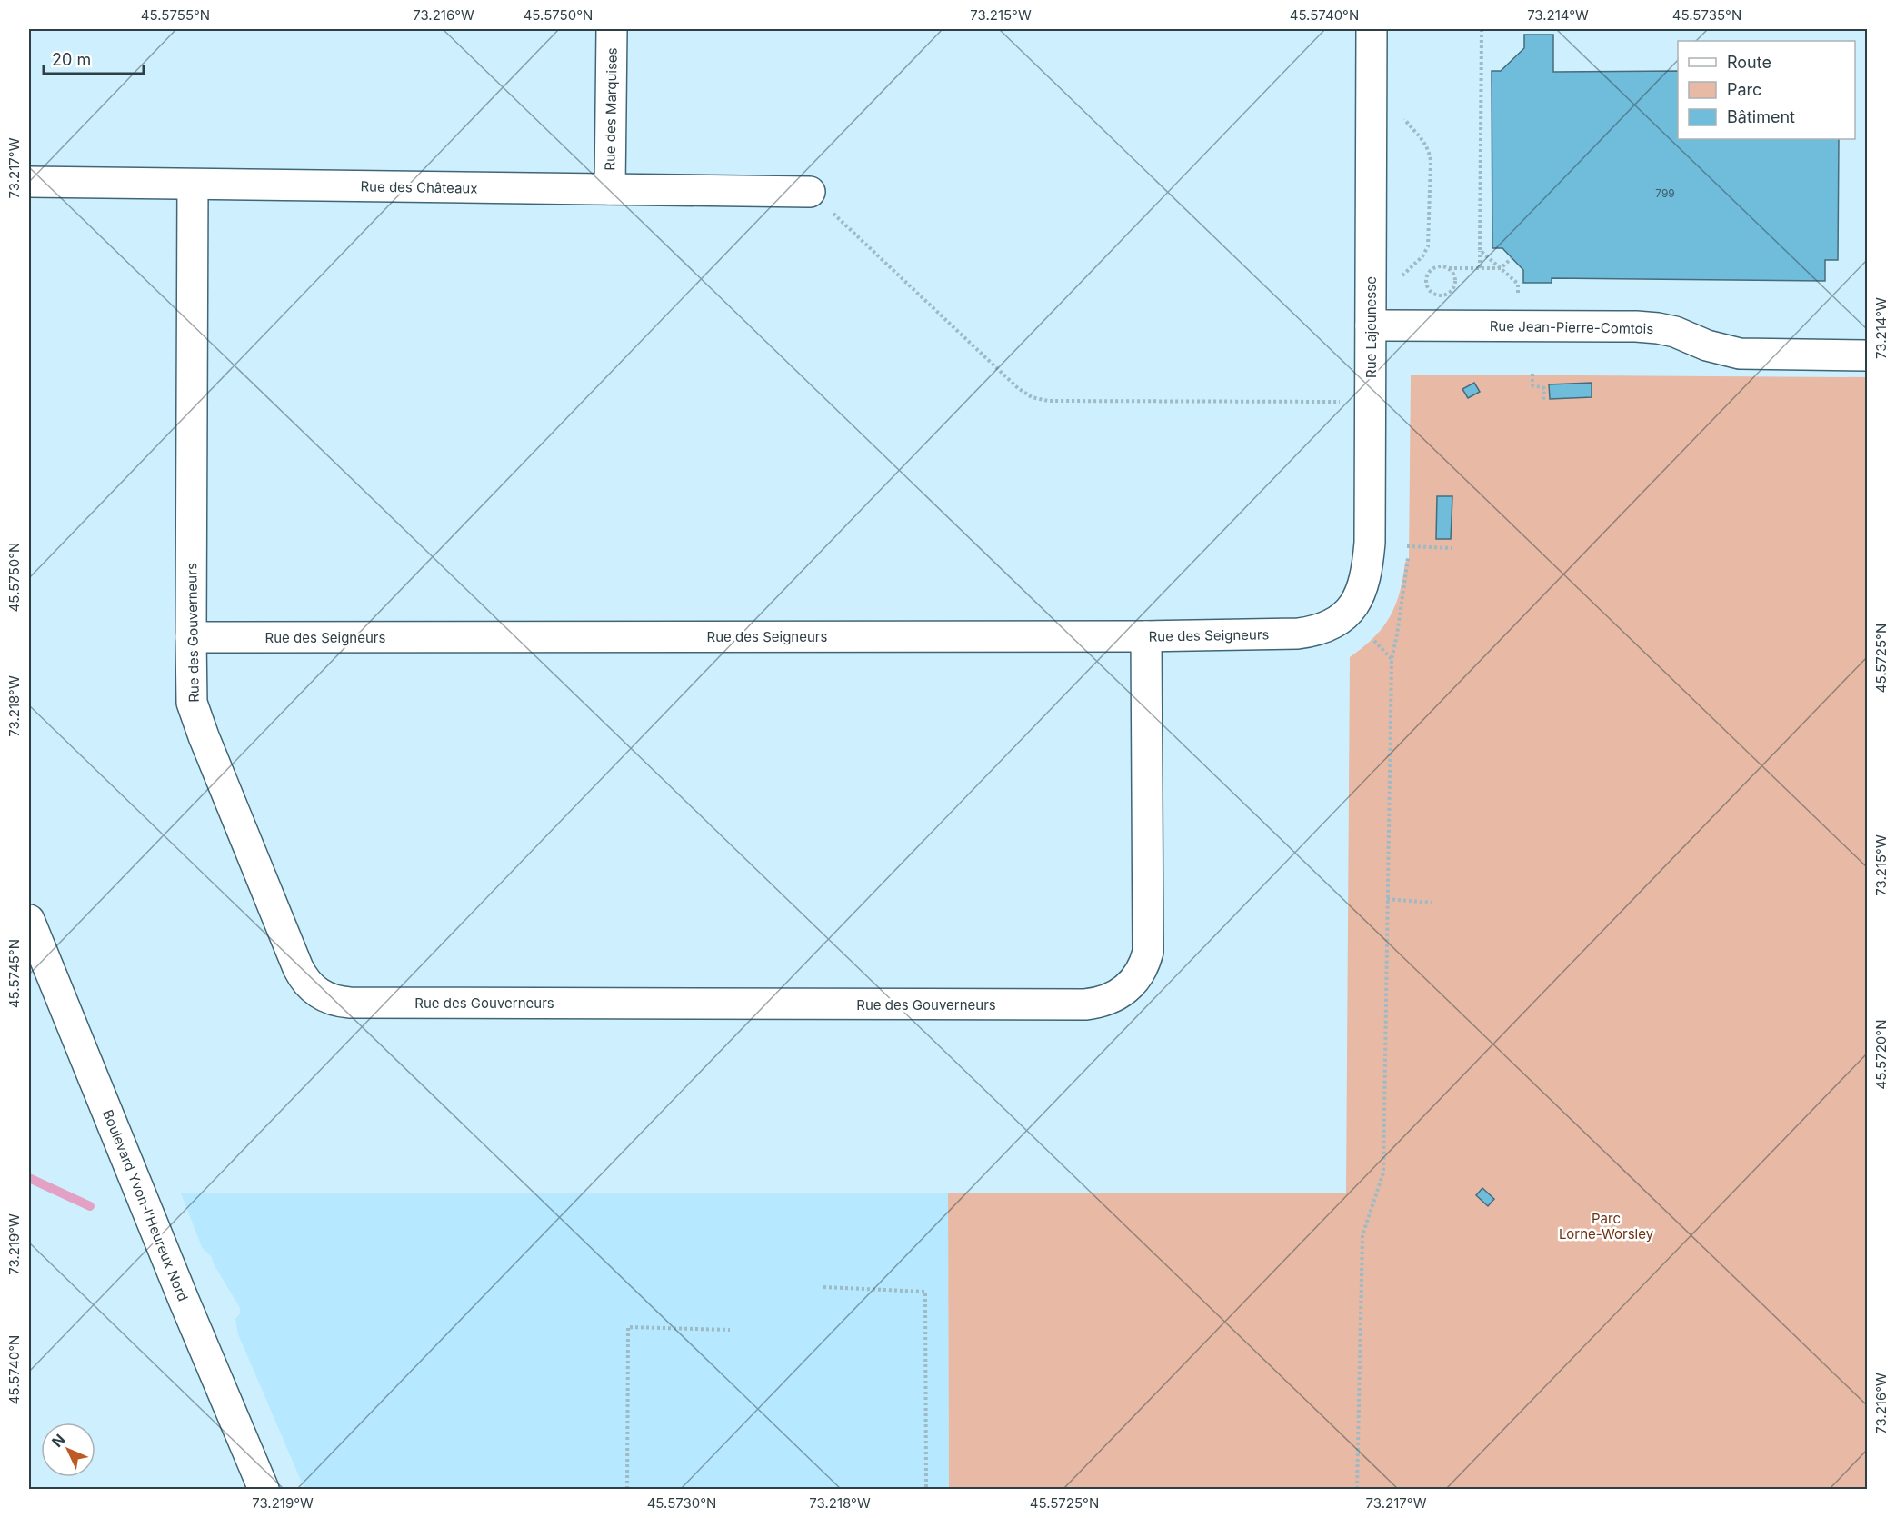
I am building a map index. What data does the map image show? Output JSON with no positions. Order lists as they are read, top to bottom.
{
  "streets": {
    "street": [
      "Rue des Marquises",
      "Rue des Châteaux",
      "Rue Lajeunesse",
      "Rue Jean-Pierre-Comtois",
      "Rue des Gouverneurs",
      "Rue des Seigneurs",
      "Boulevard Yvon-l'Heureux Nord"
    ]
  },
  "crossings": [
    ["Rue des Marquises", "Rue des Châteaux"],
    ["Rue des Châteaux", "Rue des Gouverneurs"],
    ["Rue Lajeunesse", "Rue Jean-Pierre-Comtois"],
    ["Rue Lajeunesse", "Rue des Seigneurs"],
    ["Rue des Gouverneurs", "Rue des Seigneurs"]
  ],
  "parks": ["Parc Lorne-Worsley"],
  "house_numbers": ["799"],
  "legend": ["Route", "Parc", "Bâtiment"],
  "scale_bar": "20 m",
  "north": "top left",
  "coordinates": [
    "45.5755°N",
    "73.216°W",
    "45.5750°N",
    "73.215°W",
    "45.5740°N",
    "73.214°W",
    "45.5735°N",
    "73.217°W",
    "45.5725°N",
    "73.218°W",
    "45.5745°N",
    "45.5720°N",
    "73.219°W",
    "45.5730°N"
  ]
}
